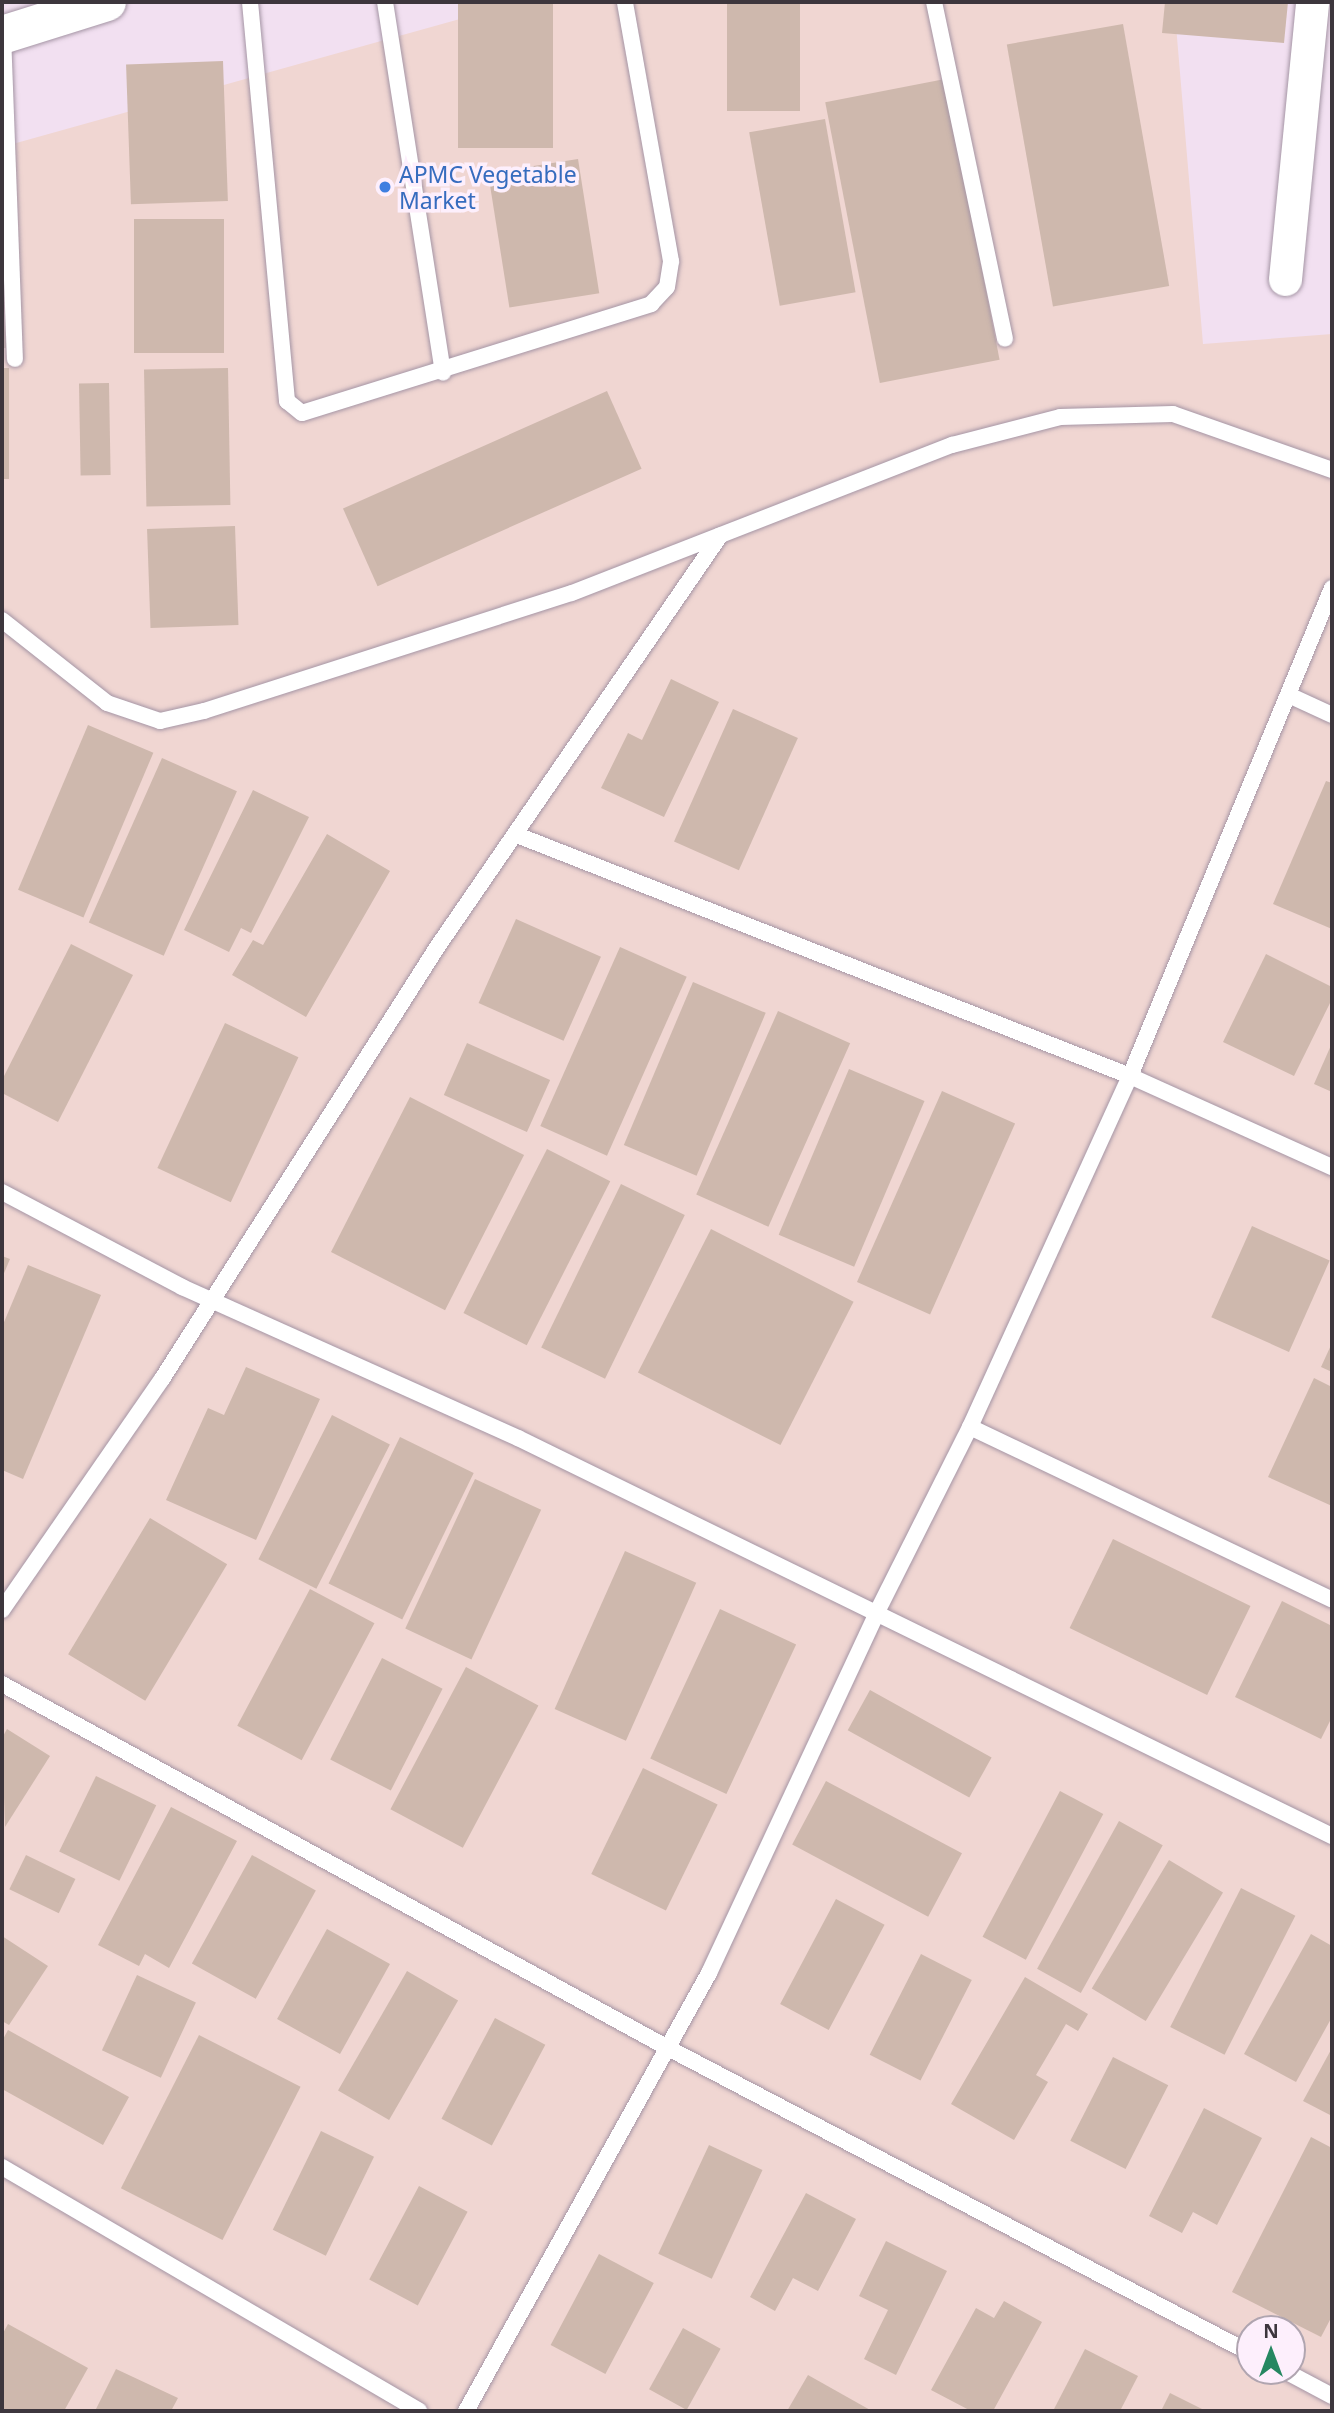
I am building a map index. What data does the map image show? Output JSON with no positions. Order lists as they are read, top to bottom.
{
  "places": ["APMC Vegetable Market"],
  "north": "top"
}
